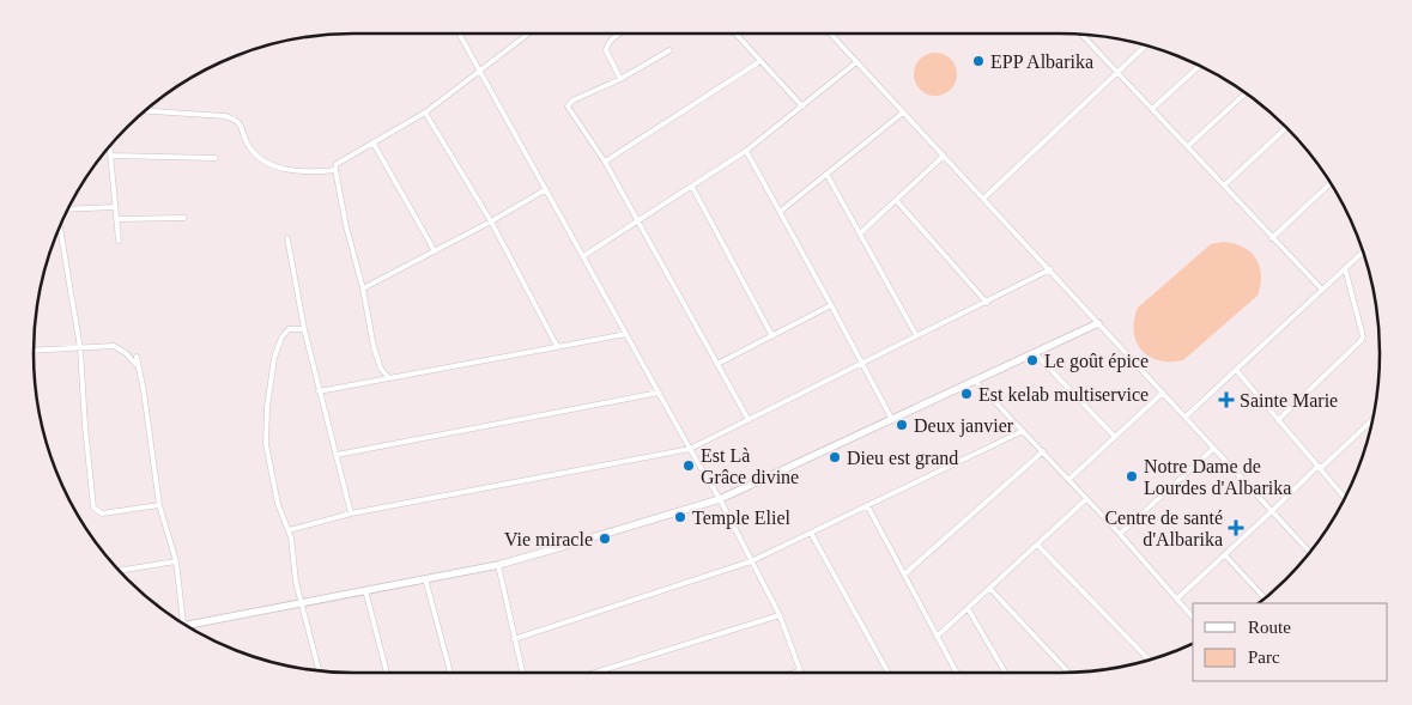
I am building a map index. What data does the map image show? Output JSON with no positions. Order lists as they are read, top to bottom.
{
  "places": {
    "other": [
      "EPP Albarika",
      "Le goût épice",
      "Est kelab multiservice",
      "Deux janvier",
      "Dieu est grand",
      "Est Là Grâce divine",
      "Notre Dame de Lourdes d'Albarika",
      "Temple Eliel",
      "Vie miracle"
    ],
    "health": ["Sainte Marie", "Centre de santé d'Albarika"]
  },
  "legend": ["Route", "Parc"]
}
